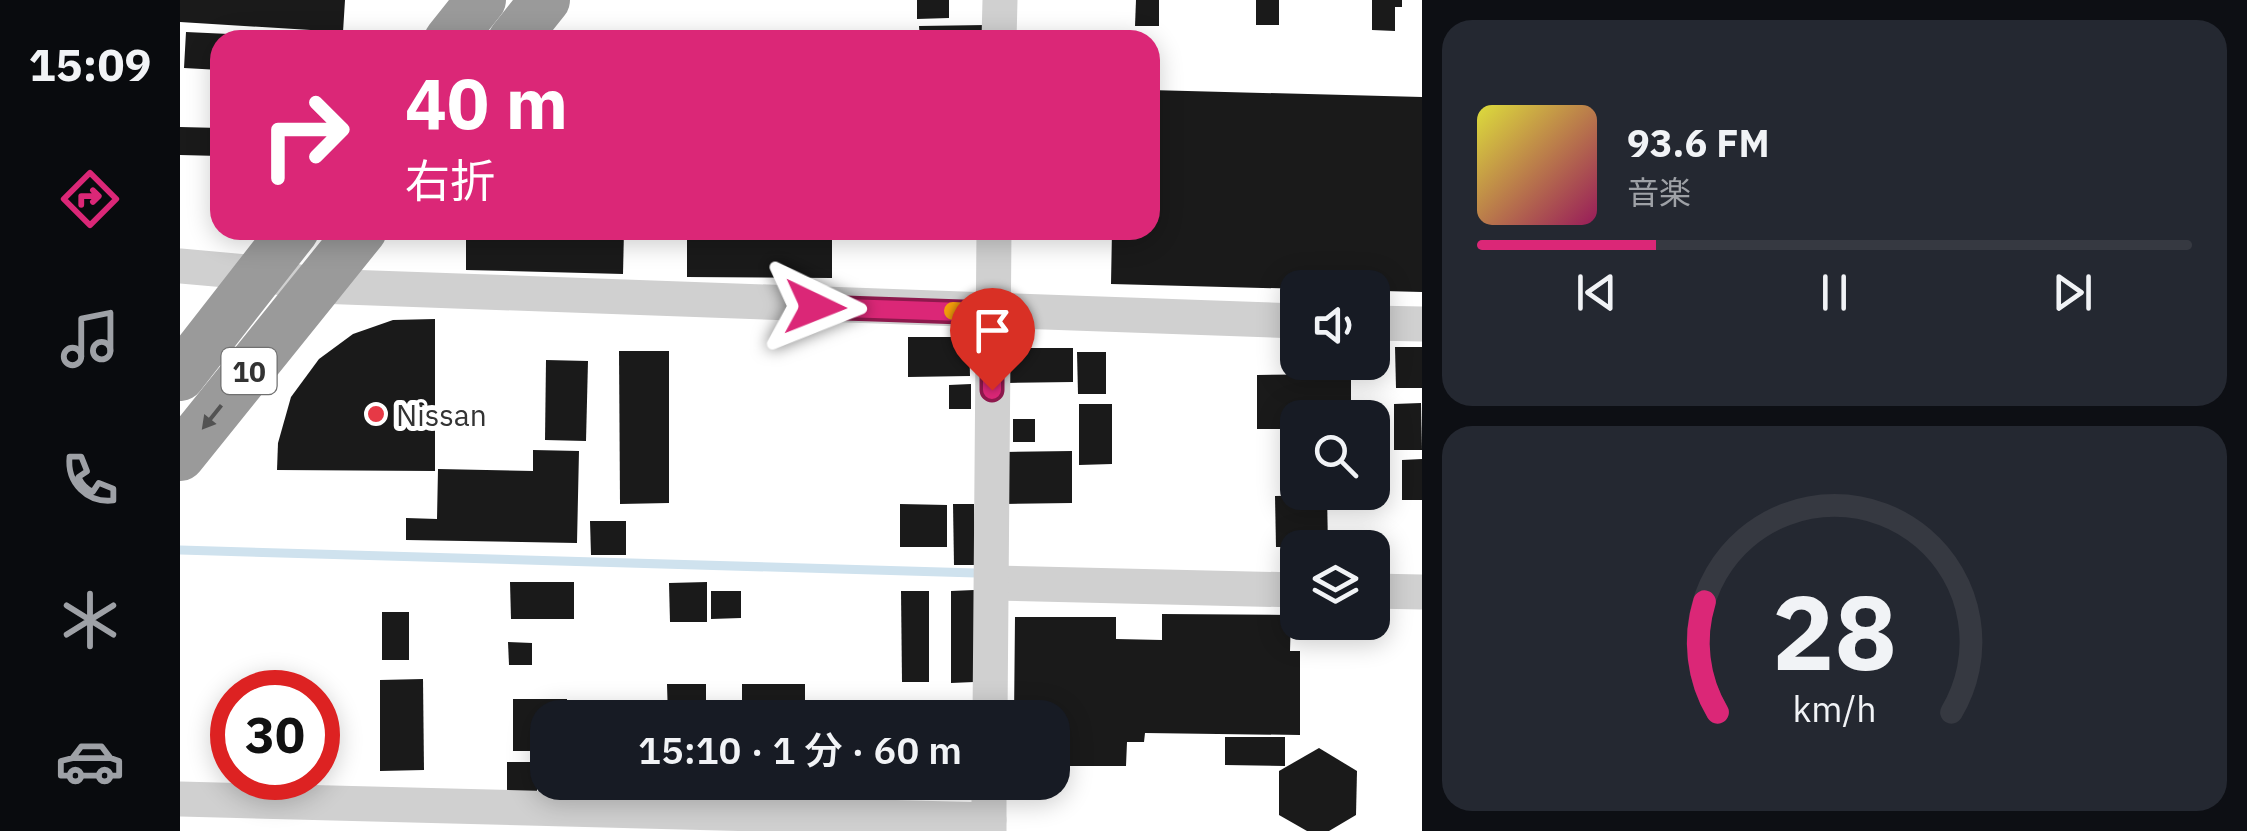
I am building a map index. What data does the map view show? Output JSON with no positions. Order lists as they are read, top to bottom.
{
  "streets": {
    "highway": ["10"]
  },
  "places": ["Nissan"],
  "page": {
    "tabs": "15:09",
    "turn": ["40 m", "右折"],
    "song": ["93.6 FM", "音楽"],
    "limit": "30",
    "trip": "15:10 · 1 分 · 60 m",
    "gauge": ["28", "km/h"]
  }
}
